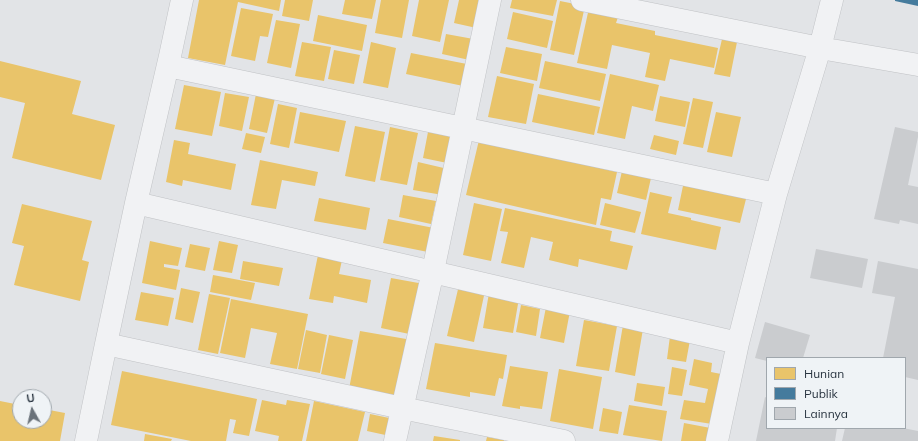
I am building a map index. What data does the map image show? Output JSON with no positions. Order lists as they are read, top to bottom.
{
  "legend": ["Hunian", "Publik", "Lainnya"],
  "north": "top"
}
